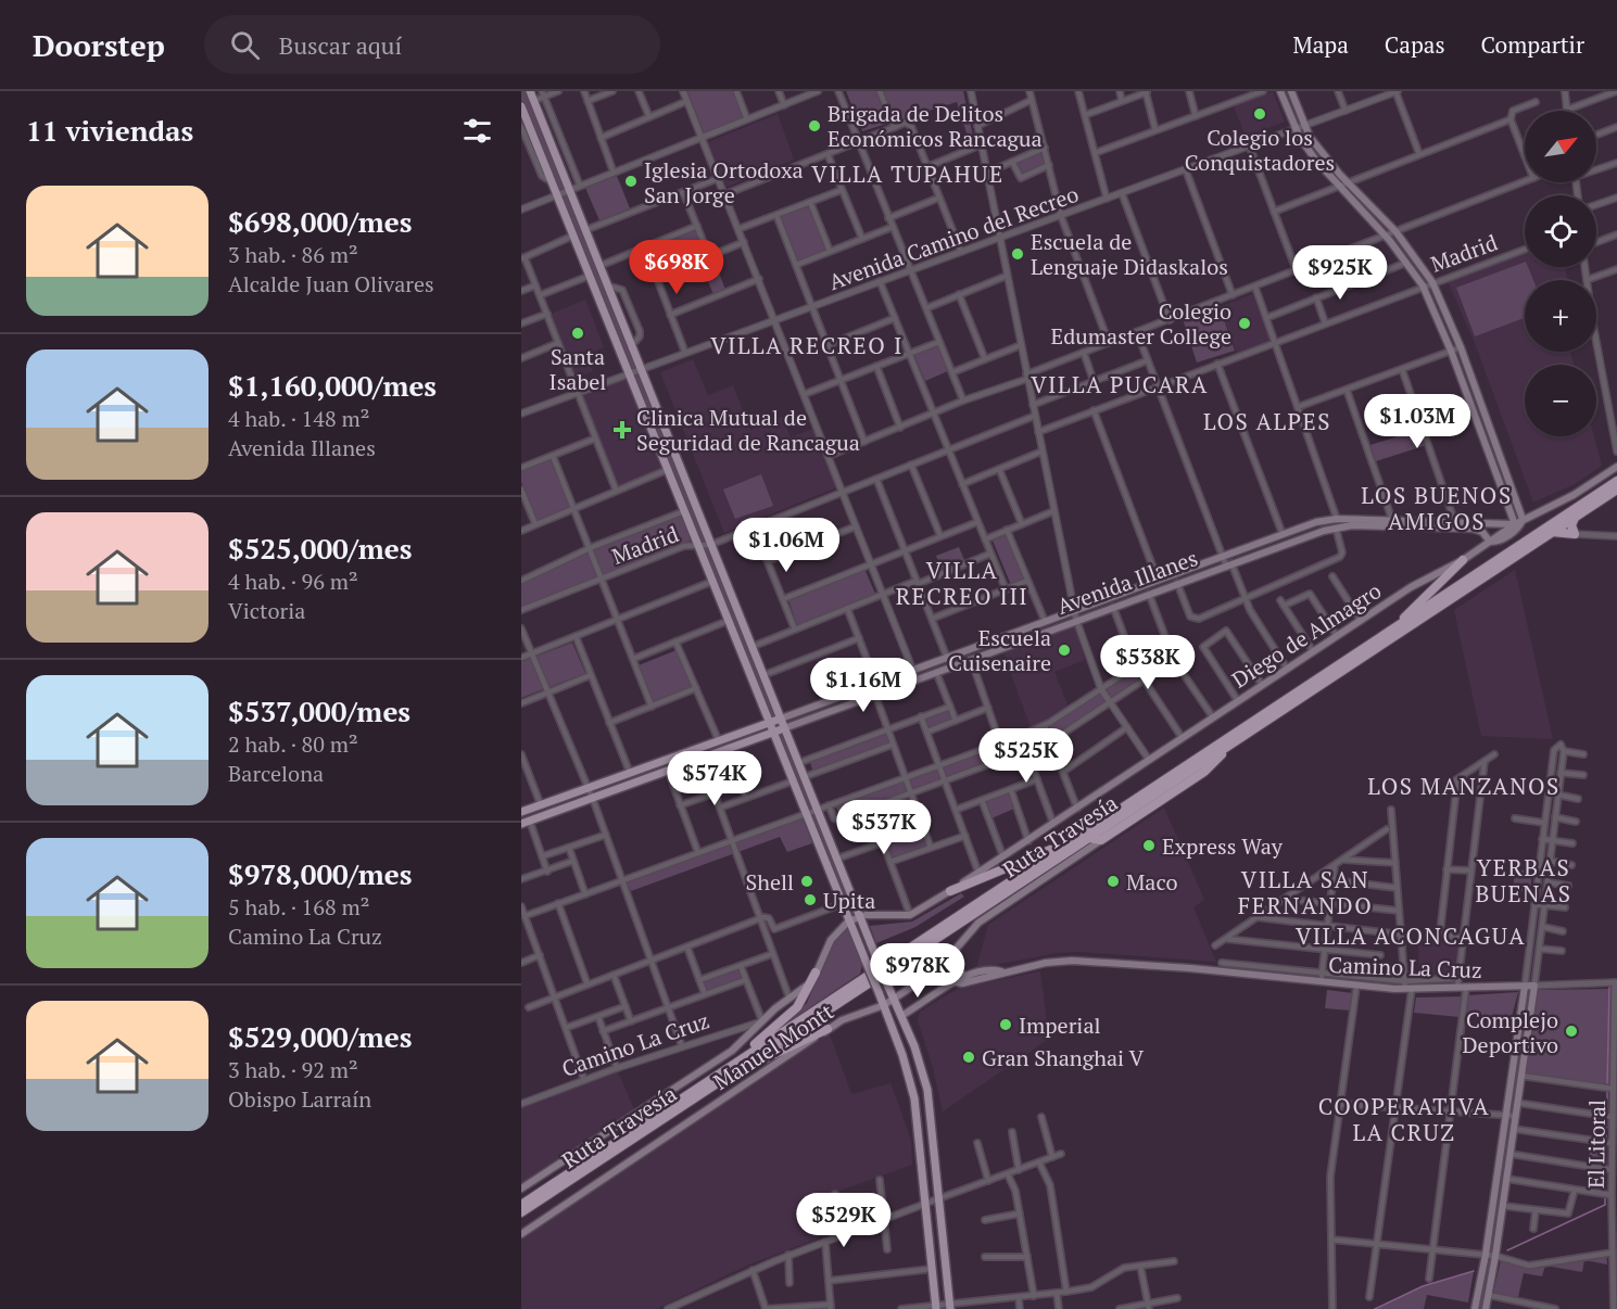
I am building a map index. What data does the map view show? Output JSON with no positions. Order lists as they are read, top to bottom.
{
  "streets": {
    "highway": ["Ruta Travesía"],
    "main road": [
      "Avenida Illanes",
      "Diego de Almagro",
      "Camino La Cruz",
      "Manuel Montt"
    ],
    "street": ["Avenida Camino del Recreo", "Madrid", "El Litoral"]
  },
  "crossings": [
    ["Avenida Illanes", "Diego de Almagro"],
    ["Diego de Almagro", "Camino La Cruz"],
    ["Camino La Cruz", "El Litoral"]
  ],
  "districts": [
    "VILLA TUPAHUE",
    "VILLA RECREO I",
    "VILLA PUCARA",
    "LOS ALPES",
    "LOS BUENOS AMIGOS",
    "VILLA RECREO III",
    "LOS MANZANOS",
    "YERBAS BUENAS",
    "VILLA SAN FERNANDO",
    "VILLA ACONCAGUA",
    "COOPERATIVA LA CRUZ"
  ],
  "places": {
    "other": [
      "Colegio los Conquistadores",
      "Brigada de Delitos Económicos Rancagua",
      "Iglesia Ortodoxa San Jorge",
      "Escuela de Lenguaje Didaskalos",
      "Colegio Edumaster College",
      "Santa Isabel",
      "Escuela Cuisenaire",
      "Express Way",
      "Shell",
      "Maco",
      "Upita",
      "Imperial",
      "Complejo Deportivo",
      "Gran Shanghai V"
    ],
    "health": ["Clinica Mutual de Seguridad de Rancagua"]
  },
  "north": "top right",
  "page": {
    "header": "Doorstep",
    "search": "Buscar aquí",
    "nav": ["Mapa", "Capas", "Compartir"],
    "heading": "11 viviendas",
    "map_buttons": ["+", "−"],
    "list": [
      {
        "name": "$698,000/mes",
        "note": "3 hab. · 86 m² · Alcalde Juan Olivares"
      },
      {
        "name": "$1,160,000/mes",
        "note": "4 hab. · 148 m² · Avenida Illanes"
      },
      {
        "name": "$525,000/mes",
        "note": "4 hab. · 96 m² · Victoria"
      },
      {
        "name": "$537,000/mes",
        "note": "2 hab. · 80 m² · Barcelona"
      },
      {
        "name": "$978,000/mes",
        "note": "5 hab. · 168 m² · Camino La Cruz"
      },
      {
        "name": "$529,000/mes",
        "note": "3 hab. · 92 m² · Obispo Larraín"
      }
    ],
    "price": [
      "$698K",
      "$925K",
      "$1.03M",
      "$1.06M",
      "$538K",
      "$1.16M",
      "$525K",
      "$574K",
      "$537K",
      "$978K",
      "$529K"
    ]
  }
}
